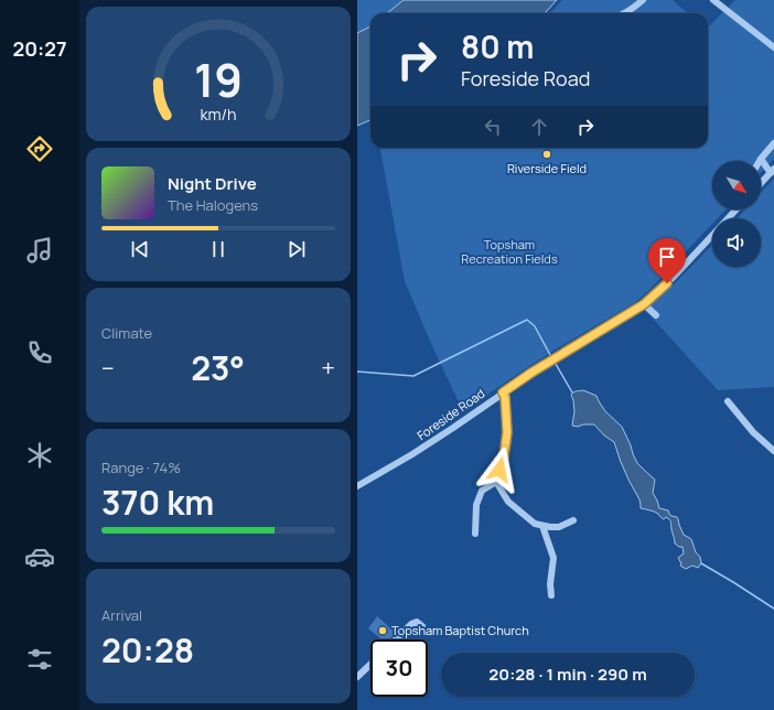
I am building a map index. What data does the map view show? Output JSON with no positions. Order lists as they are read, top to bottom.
{
  "streets": {
    "street": ["Foreside Road"]
  },
  "parks": ["Topsham Recreation Fields"],
  "places": ["Riverside Field", "Topsham Baptist Church"],
  "north": "bottom right",
  "page": {
    "tabs": "20:27",
    "turn": ["80 m", "Foreside Road"],
    "song": ["Night Drive", "The Halogens"],
    "tile": [
      "Climate",
      ["Range · 74%", "370 km"],
      ["Arrival", "20:28"]
    ],
    "heat": ["−", "23°", "+"],
    "limit": "30",
    "trip": "20:28 · 1 min · 290 m",
    "gauge": ["19", "km/h"]
  }
}
